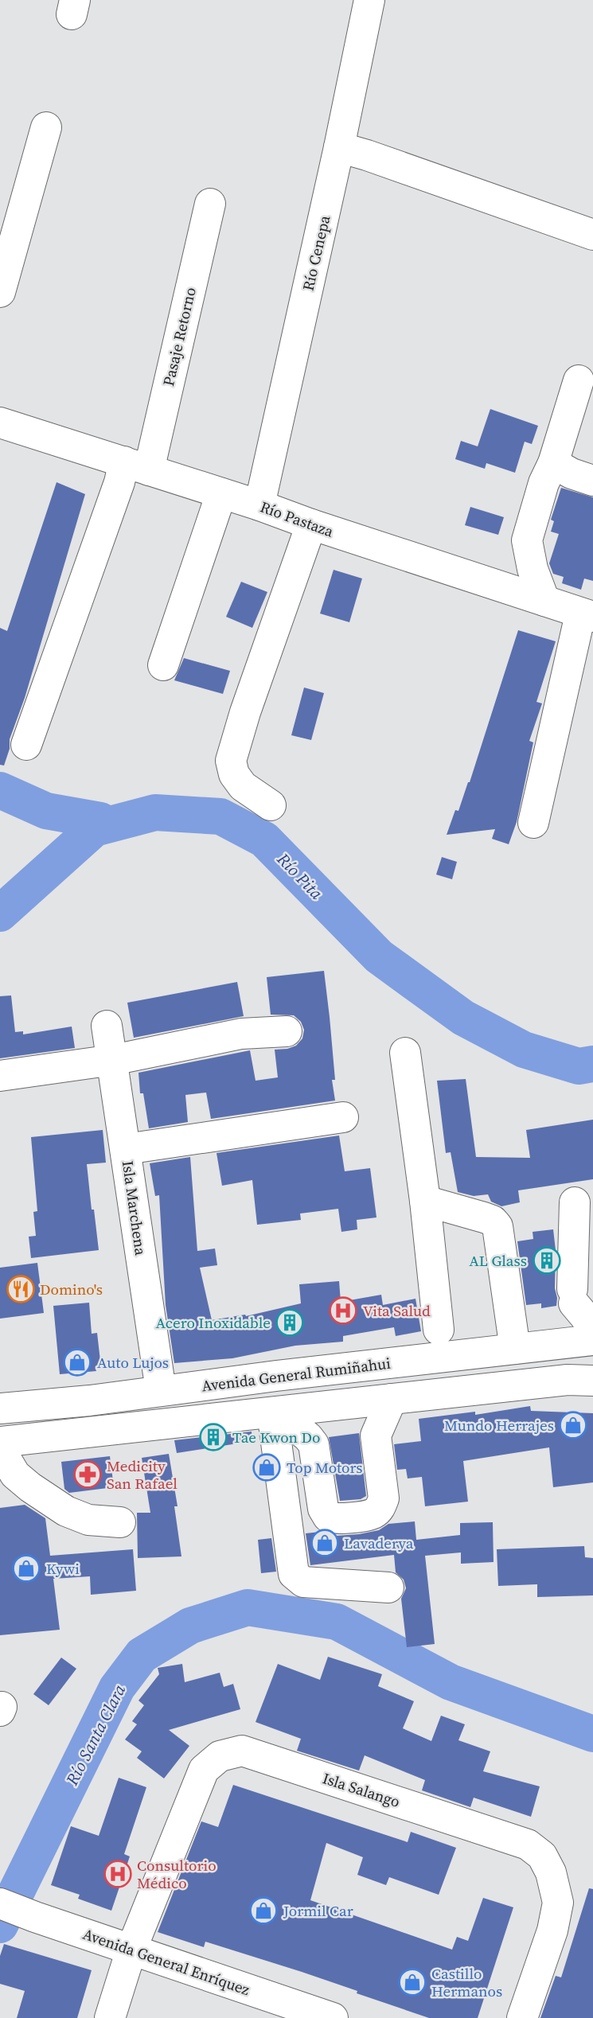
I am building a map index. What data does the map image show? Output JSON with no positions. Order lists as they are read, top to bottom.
{
  "streets": {
    "main road": [
      "Río Cenepa",
      "Pasaje Retorno",
      "Río Pastaza",
      "Isla Marchena",
      "Avenida General Rumiñahui",
      "Isla Salango",
      "Avenida General Enríquez"
    ]
  },
  "crossings": [
    ["Río Cenepa", "Río Pastaza"],
    ["Pasaje Retorno", "Río Pastaza"],
    ["Isla Marchena", "Avenida General Rumiñahui"],
    ["Isla Salango", "Avenida General Enríquez"]
  ],
  "water": ["Río Pita", "Río Santa Clara"],
  "places": {
    "building": ["AL Glass", "Acero Inoxidable", "Tae Kwon Do"],
    "restaurant": ["Domino's"],
    "hospital": ["Vita Salud", "Consultorio Médico"],
    "shop": [
      "Auto Lujos",
      "Mundo Herrajes",
      "Top Motors",
      "Lavaderya",
      "Kywi",
      "Jormil Car",
      "Castillo Hermanos"
    ],
    "pharmacy": ["Medicity San Rafael"]
  }
}
